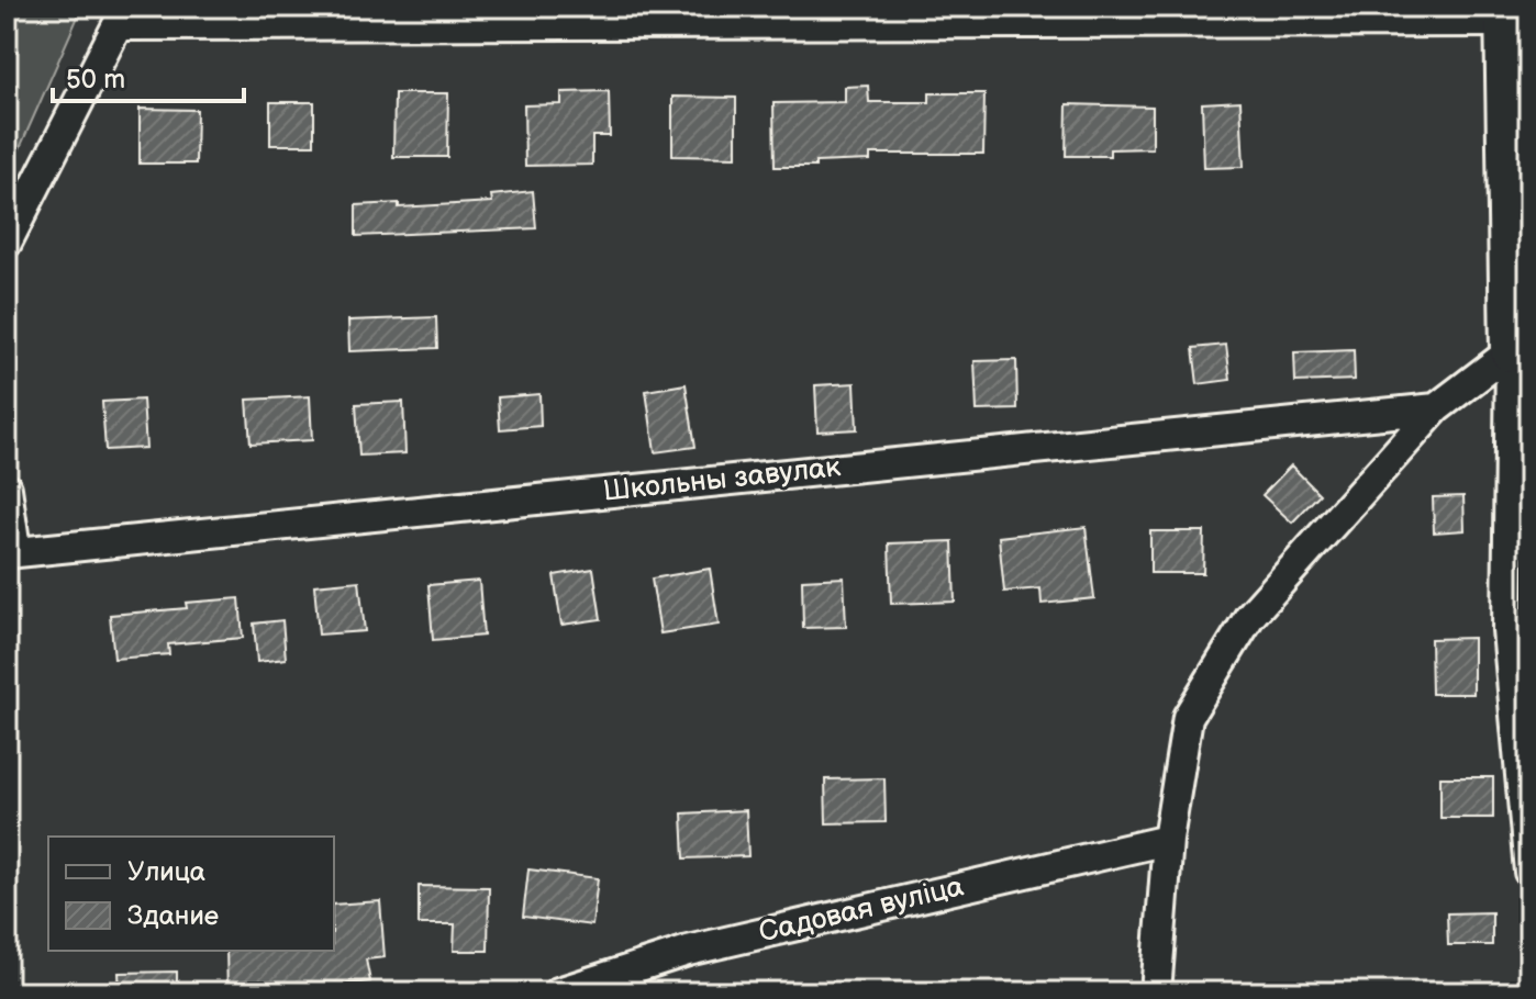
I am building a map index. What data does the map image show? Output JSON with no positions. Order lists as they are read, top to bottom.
{
  "streets": {
    "street": ["Школьны завулак", "Садовая вуліца"]
  },
  "legend": ["Улица", "Здание"],
  "scale_bar": "50 m"
}
